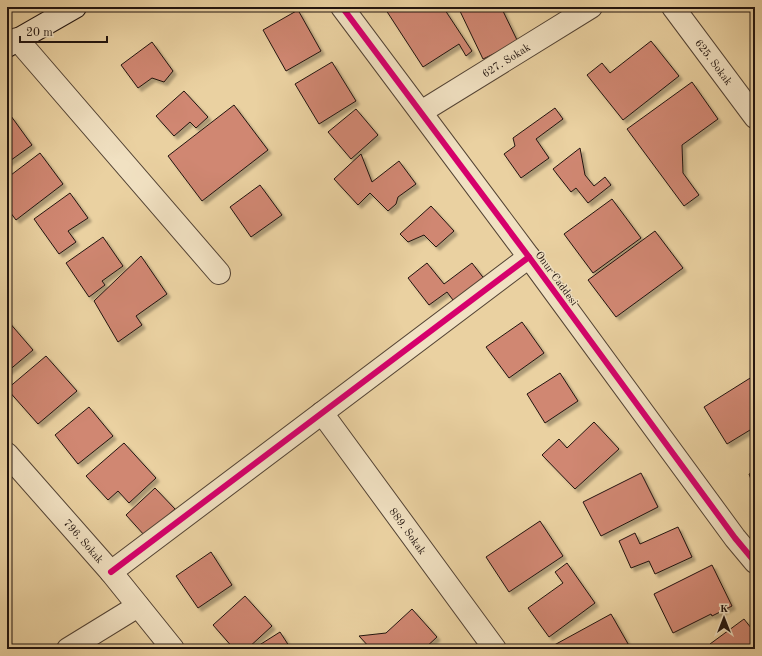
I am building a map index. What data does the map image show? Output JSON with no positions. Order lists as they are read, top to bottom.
{
  "streets": {
    "street": [
      "627. Sokak",
      "625. Sokak",
      "Onur Caddesi",
      "889. Sokak",
      "796. Sokak"
    ]
  },
  "crossings": [
    ["627. Sokak", "Onur Caddesi"]
  ],
  "scale_bar": "20 m",
  "north": "top"
}
